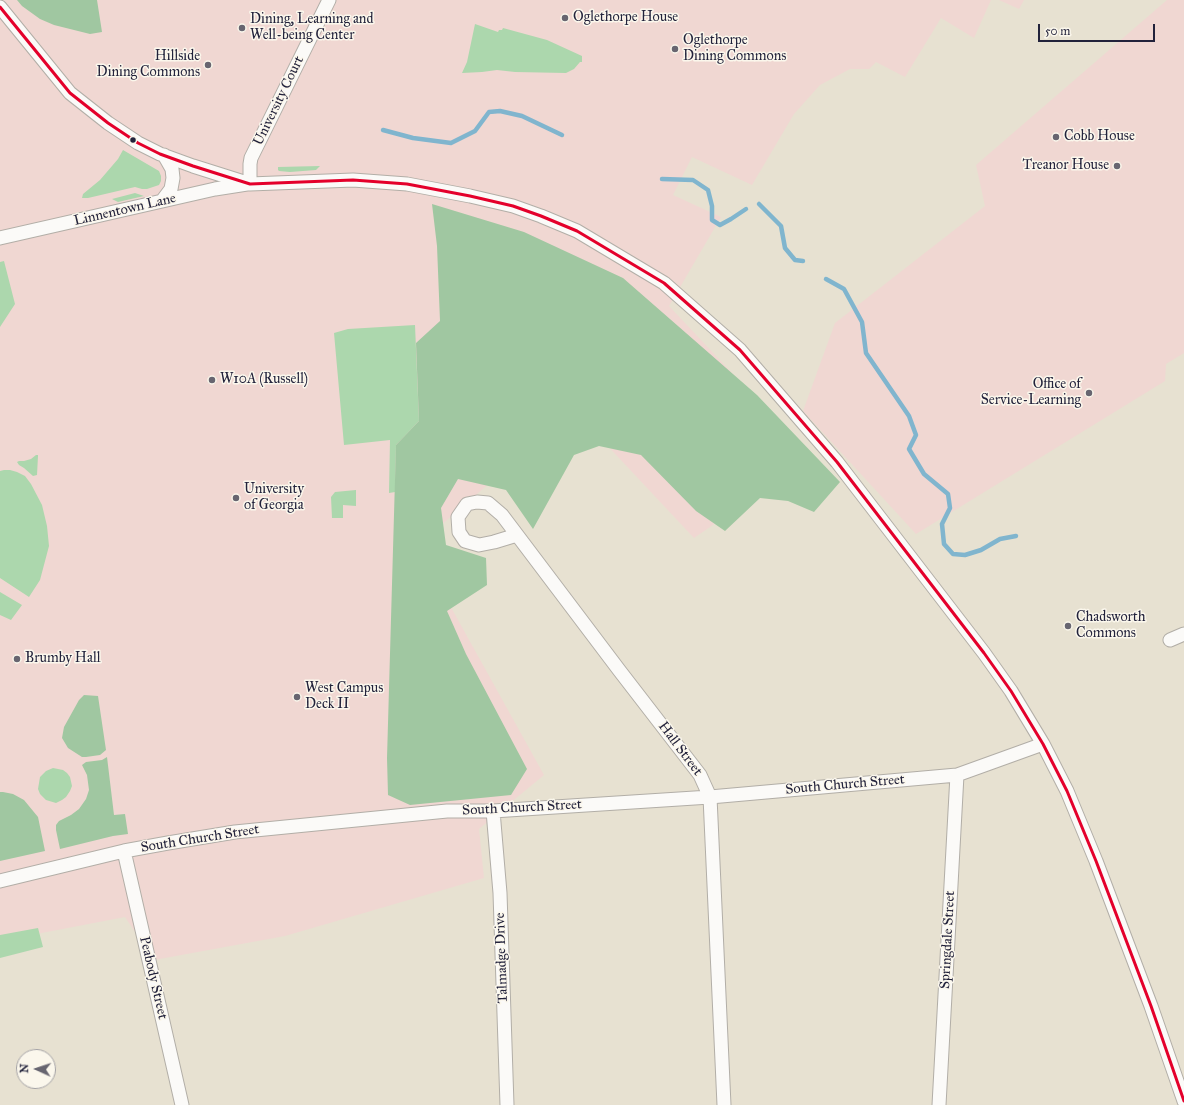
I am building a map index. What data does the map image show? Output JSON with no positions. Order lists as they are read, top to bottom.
{
  "streets": {
    "street": [
      "University Court",
      "Linnentown Lane",
      "Hall Street",
      "South Church Street",
      "Springdale Street",
      "Talmadge Drive",
      "Peabody Street"
    ]
  },
  "crossings": [
    ["University Court", "Linnentown Lane"],
    ["Hall Street", "South Church Street"],
    ["South Church Street", "Springdale Street"],
    ["South Church Street", "Talmadge Drive"],
    ["South Church Street", "Peabody Street"]
  ],
  "places": [
    "Oglethorpe House",
    "Dining, Learning and Well-being Center",
    "Oglethorpe Dining Commons",
    "Hillside Dining Commons",
    "Cobb House",
    "Treanor House",
    "W10A (Russell)",
    "Office of Service-Learning",
    "University of Georgia",
    "Chadsworth Commons",
    "Brumby Hall",
    "West Campus Deck II"
  ],
  "scale_bar": "50 m",
  "north": "left"
}
